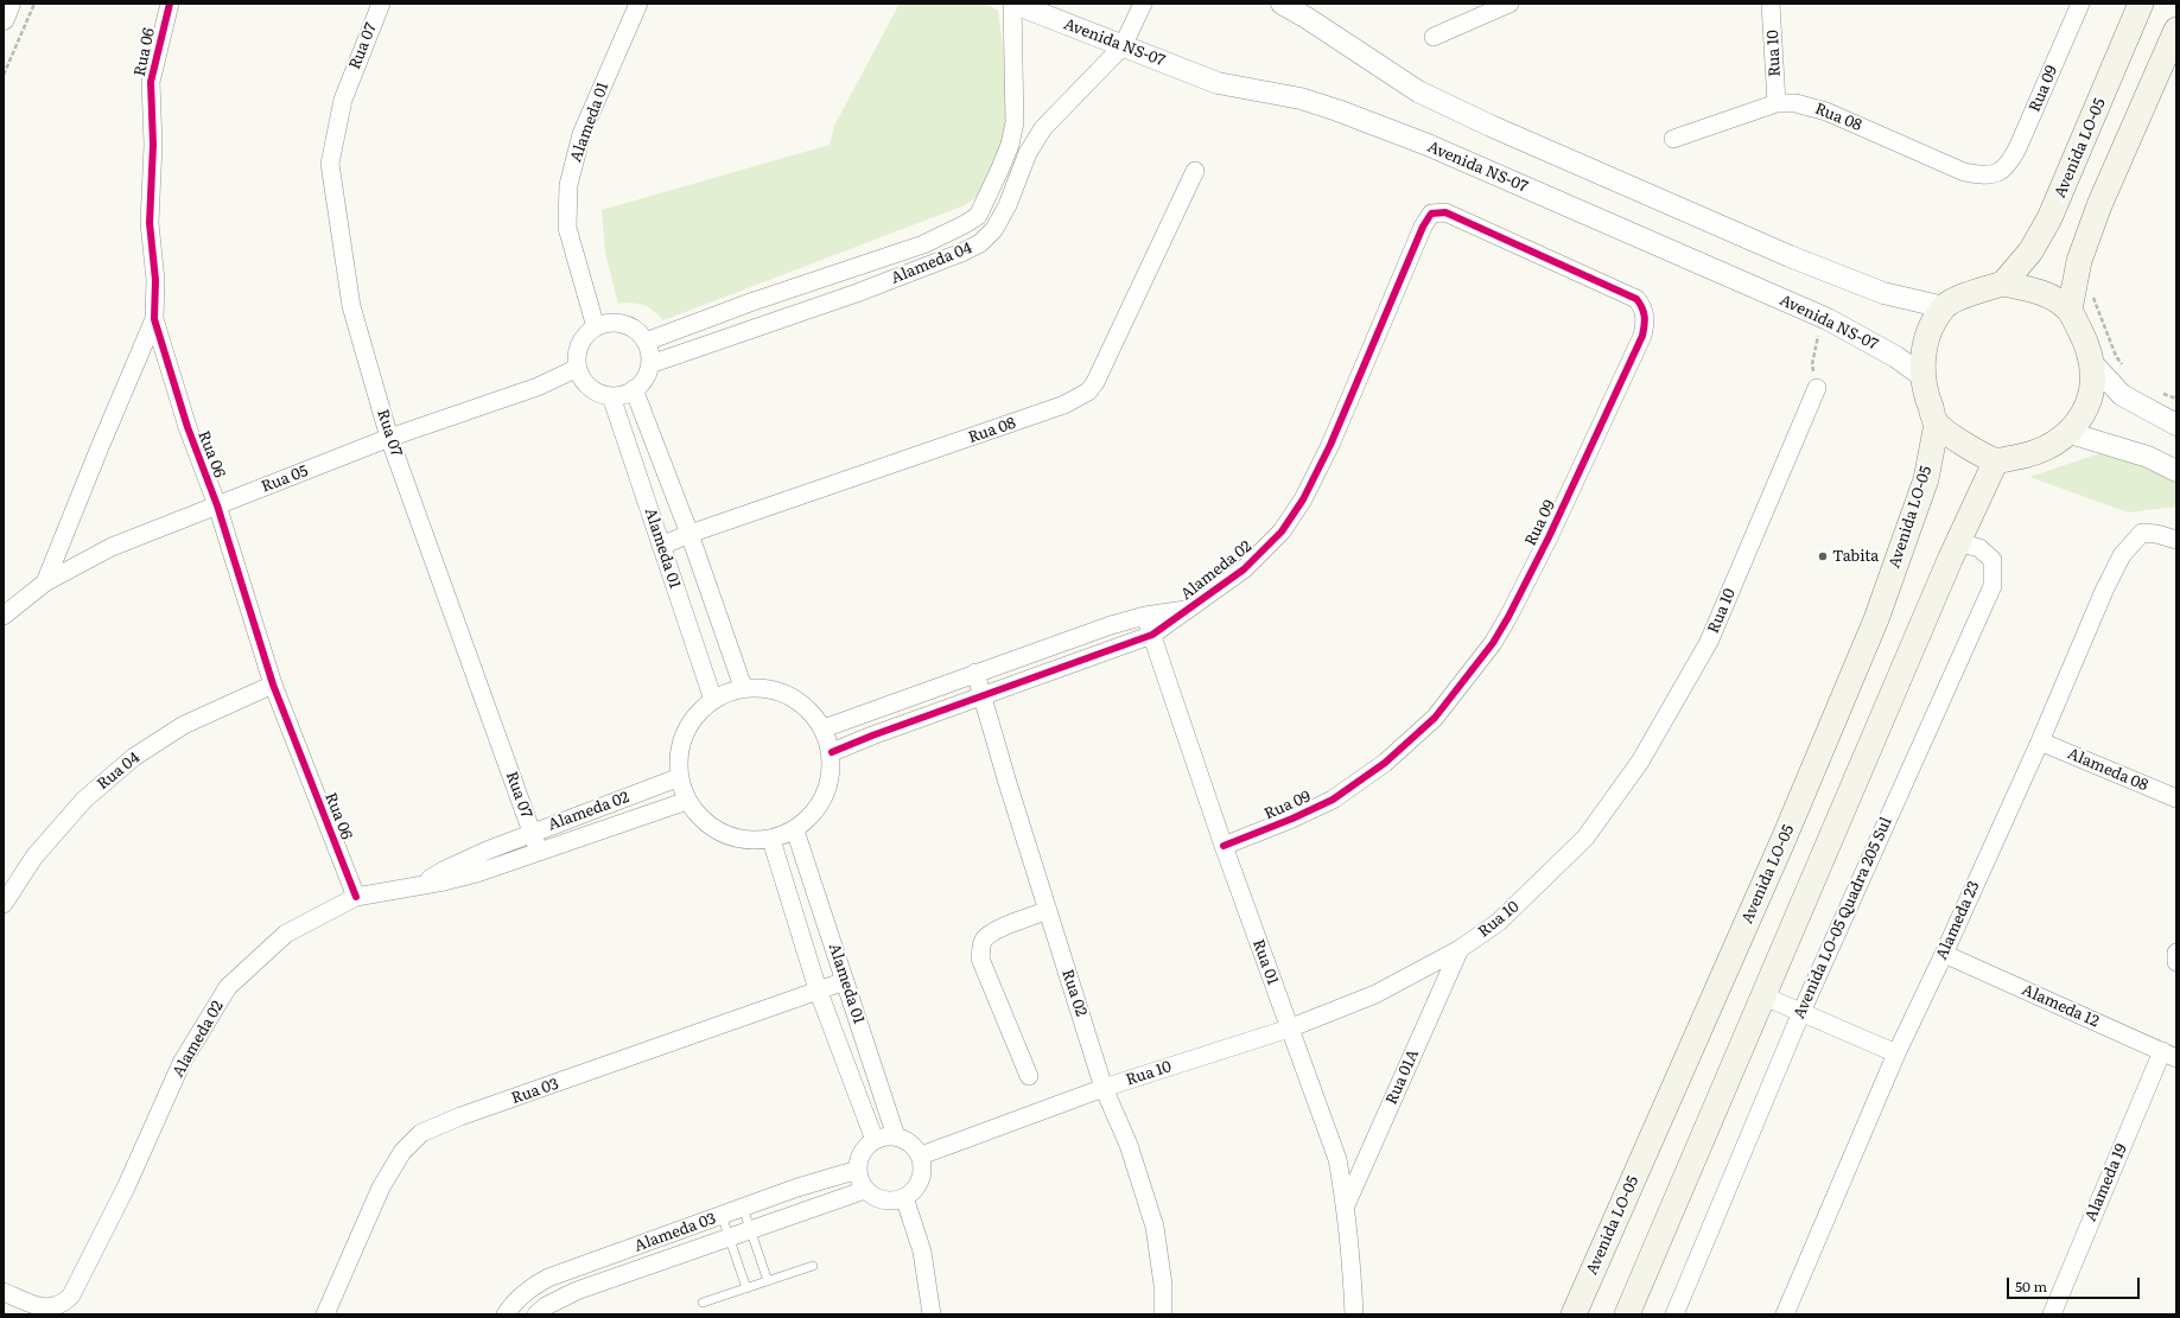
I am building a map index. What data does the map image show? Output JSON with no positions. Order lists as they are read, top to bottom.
{
  "streets": {
    "main road": ["Avenida LO-05"],
    "street": [
      "Avenida NS-07",
      "Rua 07",
      "Rua 06",
      "Rua 10",
      "Rua 09",
      "Rua 08",
      "Alameda 01",
      "Alameda 04",
      "Rua 05",
      "Alameda 02",
      "Alameda 08",
      "Rua 04",
      "Avenida LO-05 Quadra 205 Sul",
      "Alameda 23",
      "Rua 01",
      "Rua 02",
      "Alameda 12",
      "Rua 01A",
      "Rua 03",
      "Alameda 19",
      "Alameda 03"
    ]
  },
  "crossings": [
    ["Avenida NS-07", "Alameda 04"],
    ["Rua 07", "Rua 05"],
    ["Rua 07", "Alameda 02"],
    ["Rua 06", "Rua 05"],
    ["Rua 06", "Alameda 02"],
    ["Rua 06", "Rua 04"],
    ["Rua 10", "Rua 08"],
    ["Rua 10", "Alameda 01"],
    ["Rua 10", "Rua 01"],
    ["Rua 10", "Rua 02"],
    ["Rua 10", "Rua 01A"],
    ["Rua 10", "Alameda 03"],
    ["Rua 09", "Rua 08"],
    ["Rua 09", "Alameda 02"],
    ["Rua 09", "Rua 01"],
    ["Rua 08", "Alameda 01"],
    ["Alameda 01", "Alameda 04"],
    ["Alameda 01", "Rua 05"],
    ["Alameda 01", "Alameda 02"],
    ["Alameda 01", "Rua 03"],
    ["Alameda 01", "Alameda 03"],
    ["Alameda 04", "Rua 05"],
    ["Alameda 02", "Rua 01"],
    ["Alameda 02", "Rua 02"],
    ["Alameda 08", "Alameda 23"],
    ["Alameda 23", "Alameda 12"],
    ["Rua 01", "Rua 01A"],
    ["Alameda 12", "Alameda 19"]
  ],
  "places": ["Tabita"],
  "scale_bar": "50 m"
}
